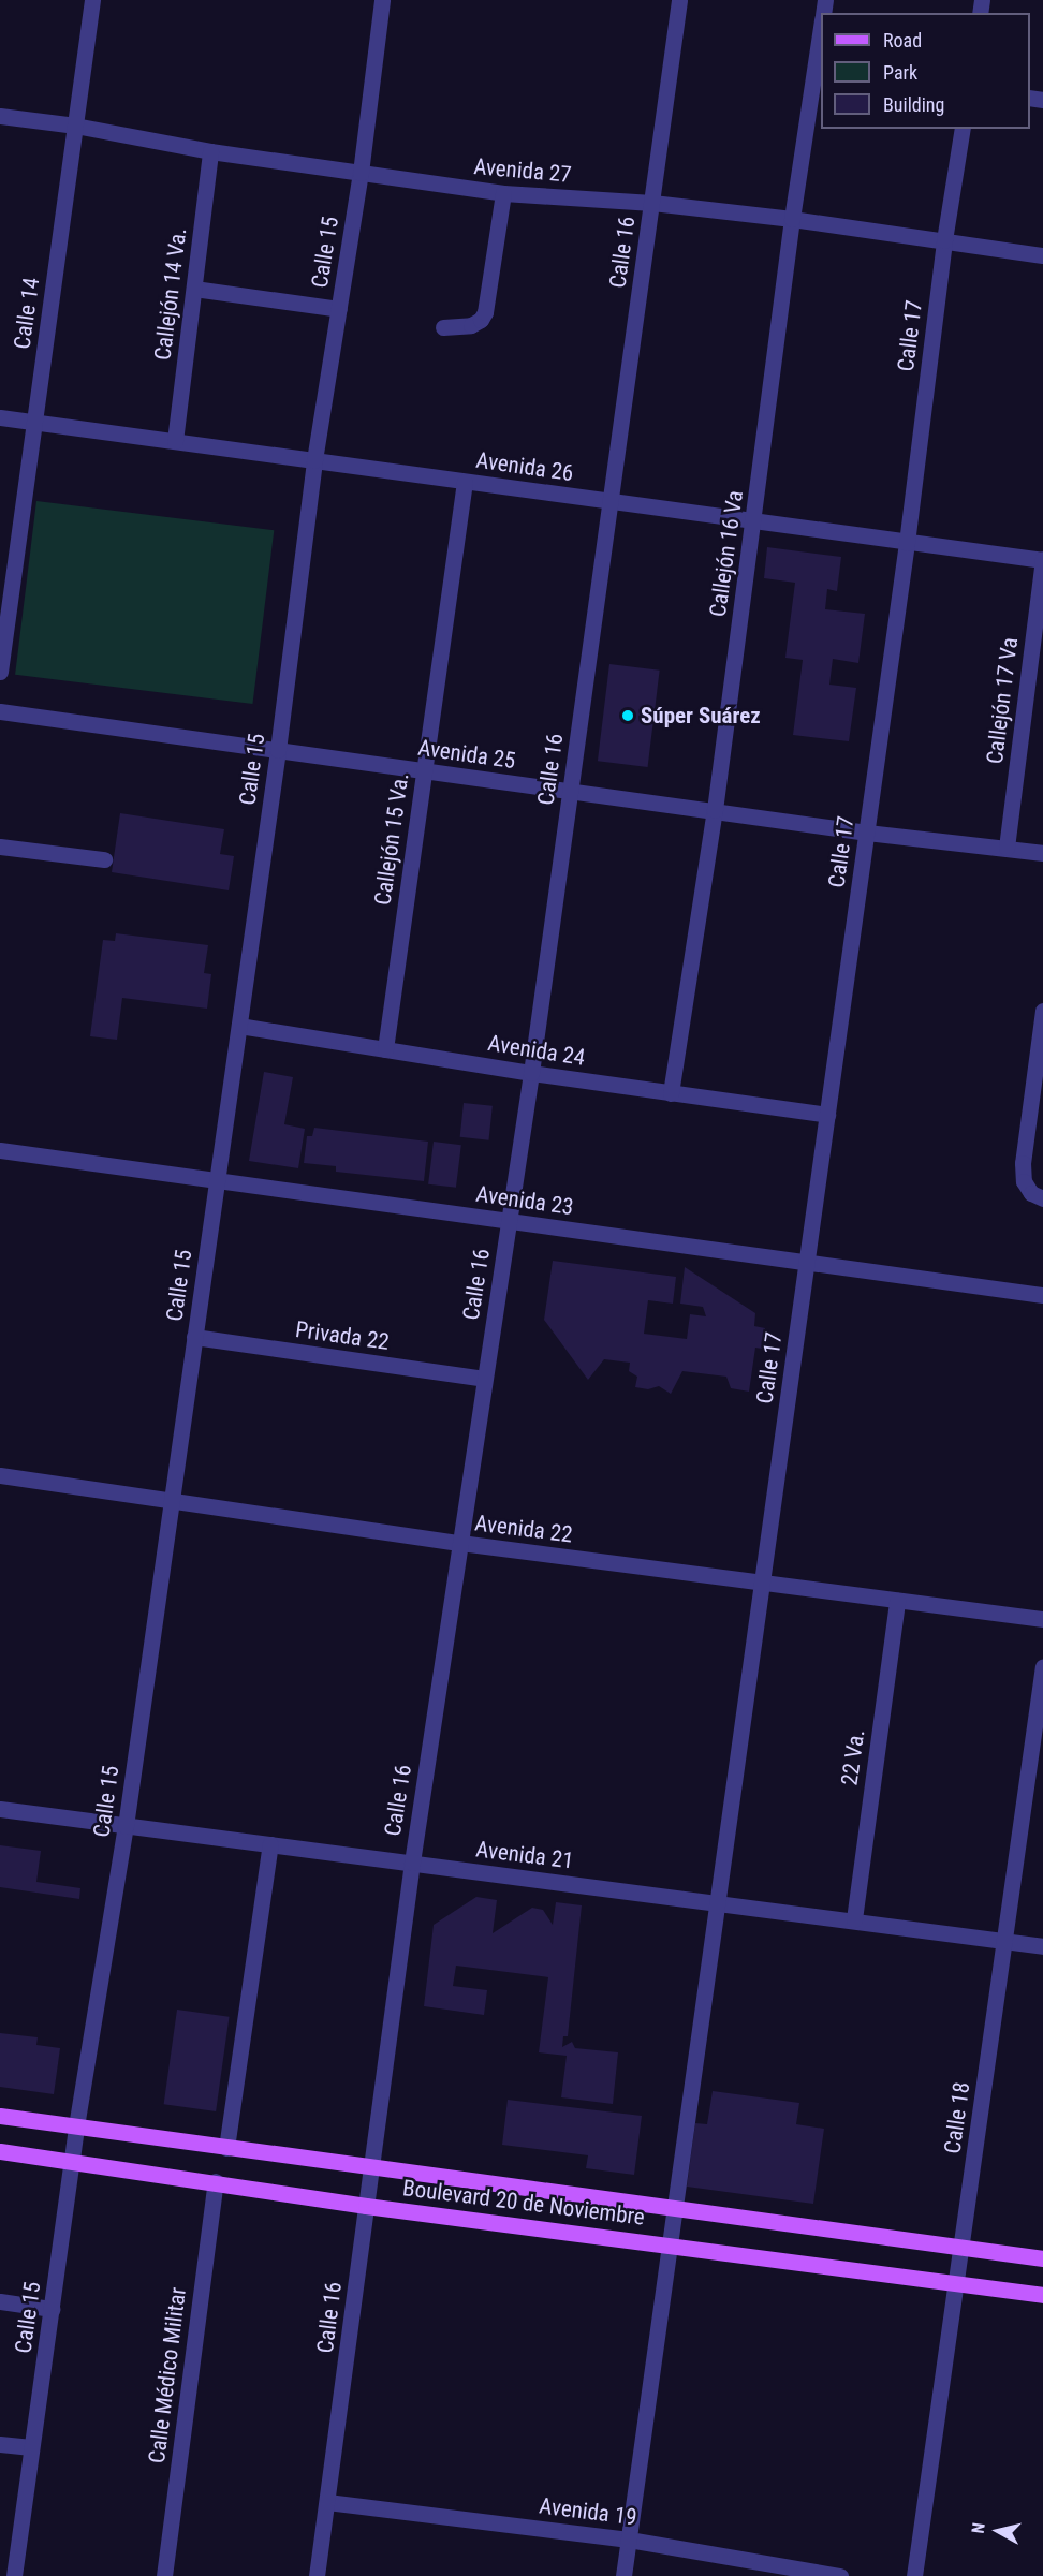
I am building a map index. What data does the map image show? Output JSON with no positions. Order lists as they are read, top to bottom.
{
  "streets": {
    "main road": ["Boulevard 20 de Noviembre"],
    "street": [
      "Avenida 27",
      "Calle 15",
      "Calle 16",
      "Callejón 14 Va.",
      "Calle 14",
      "Calle 17",
      "Avenida 26",
      "Callejón 16 Va",
      "Callejón 17 Va",
      "Avenida 25",
      "Callejón 15 Va.",
      "Avenida 24",
      "Avenida 23",
      "Privada 22",
      "Avenida 22",
      "22 Va.",
      "Avenida 21",
      "Calle 18",
      "Calle Médico Militar",
      "Avenida 19"
    ]
  },
  "crossings": [
    ["Avenida 27", "Calle 15"],
    ["Avenida 27", "Calle 16"],
    ["Avenida 27", "Callejón 14 Va."],
    ["Avenida 27", "Calle 14"],
    ["Avenida 27", "Calle 17"],
    ["Avenida 27", "Callejón 16 Va"],
    ["Calle 15", "Avenida 26"],
    ["Calle 15", "Avenida 25"],
    ["Calle 15", "Avenida 24"],
    ["Calle 15", "Avenida 23"],
    ["Calle 15", "Privada 22"],
    ["Calle 15", "Avenida 22"],
    ["Calle 15", "Avenida 21"],
    ["Calle 15", "Boulevard 20 de Noviembre"],
    ["Calle 16", "Avenida 26"],
    ["Calle 16", "Avenida 25"],
    ["Calle 16", "Avenida 24"],
    ["Calle 16", "Avenida 23"],
    ["Calle 16", "Privada 22"],
    ["Calle 16", "Avenida 22"],
    ["Calle 16", "Avenida 21"],
    ["Calle 16", "Boulevard 20 de Noviembre"],
    ["Calle 16", "Avenida 19"],
    ["Callejón 14 Va.", "Avenida 26"],
    ["Calle 14", "Avenida 26"],
    ["Calle 17", "Avenida 26"],
    ["Calle 17", "Avenida 25"],
    ["Calle 17", "Avenida 24"],
    ["Calle 17", "Avenida 23"],
    ["Calle 17", "Avenida 22"],
    ["Calle 17", "Avenida 21"],
    ["Calle 17", "Boulevard 20 de Noviembre"],
    ["Calle 17", "Avenida 19"],
    ["Avenida 26", "Callejón 16 Va"],
    ["Avenida 26", "Callejón 17 Va"],
    ["Avenida 26", "Callejón 15 Va."],
    ["Callejón 16 Va", "Avenida 25"],
    ["Callejón 16 Va", "Avenida 24"],
    ["Callejón 17 Va", "Avenida 25"],
    ["Avenida 25", "Callejón 15 Va."],
    ["Callejón 15 Va.", "Avenida 24"],
    ["Avenida 22", "22 Va."],
    ["22 Va.", "Avenida 21"],
    ["Avenida 21", "Calle 18"],
    ["Calle 18", "Boulevard 20 de Noviembre"],
    ["Boulevard 20 de Noviembre", "Calle Médico Militar"]
  ],
  "places": ["Súper Suárez"],
  "legend": ["Road", "Park", "Building"],
  "north": "left"
}
